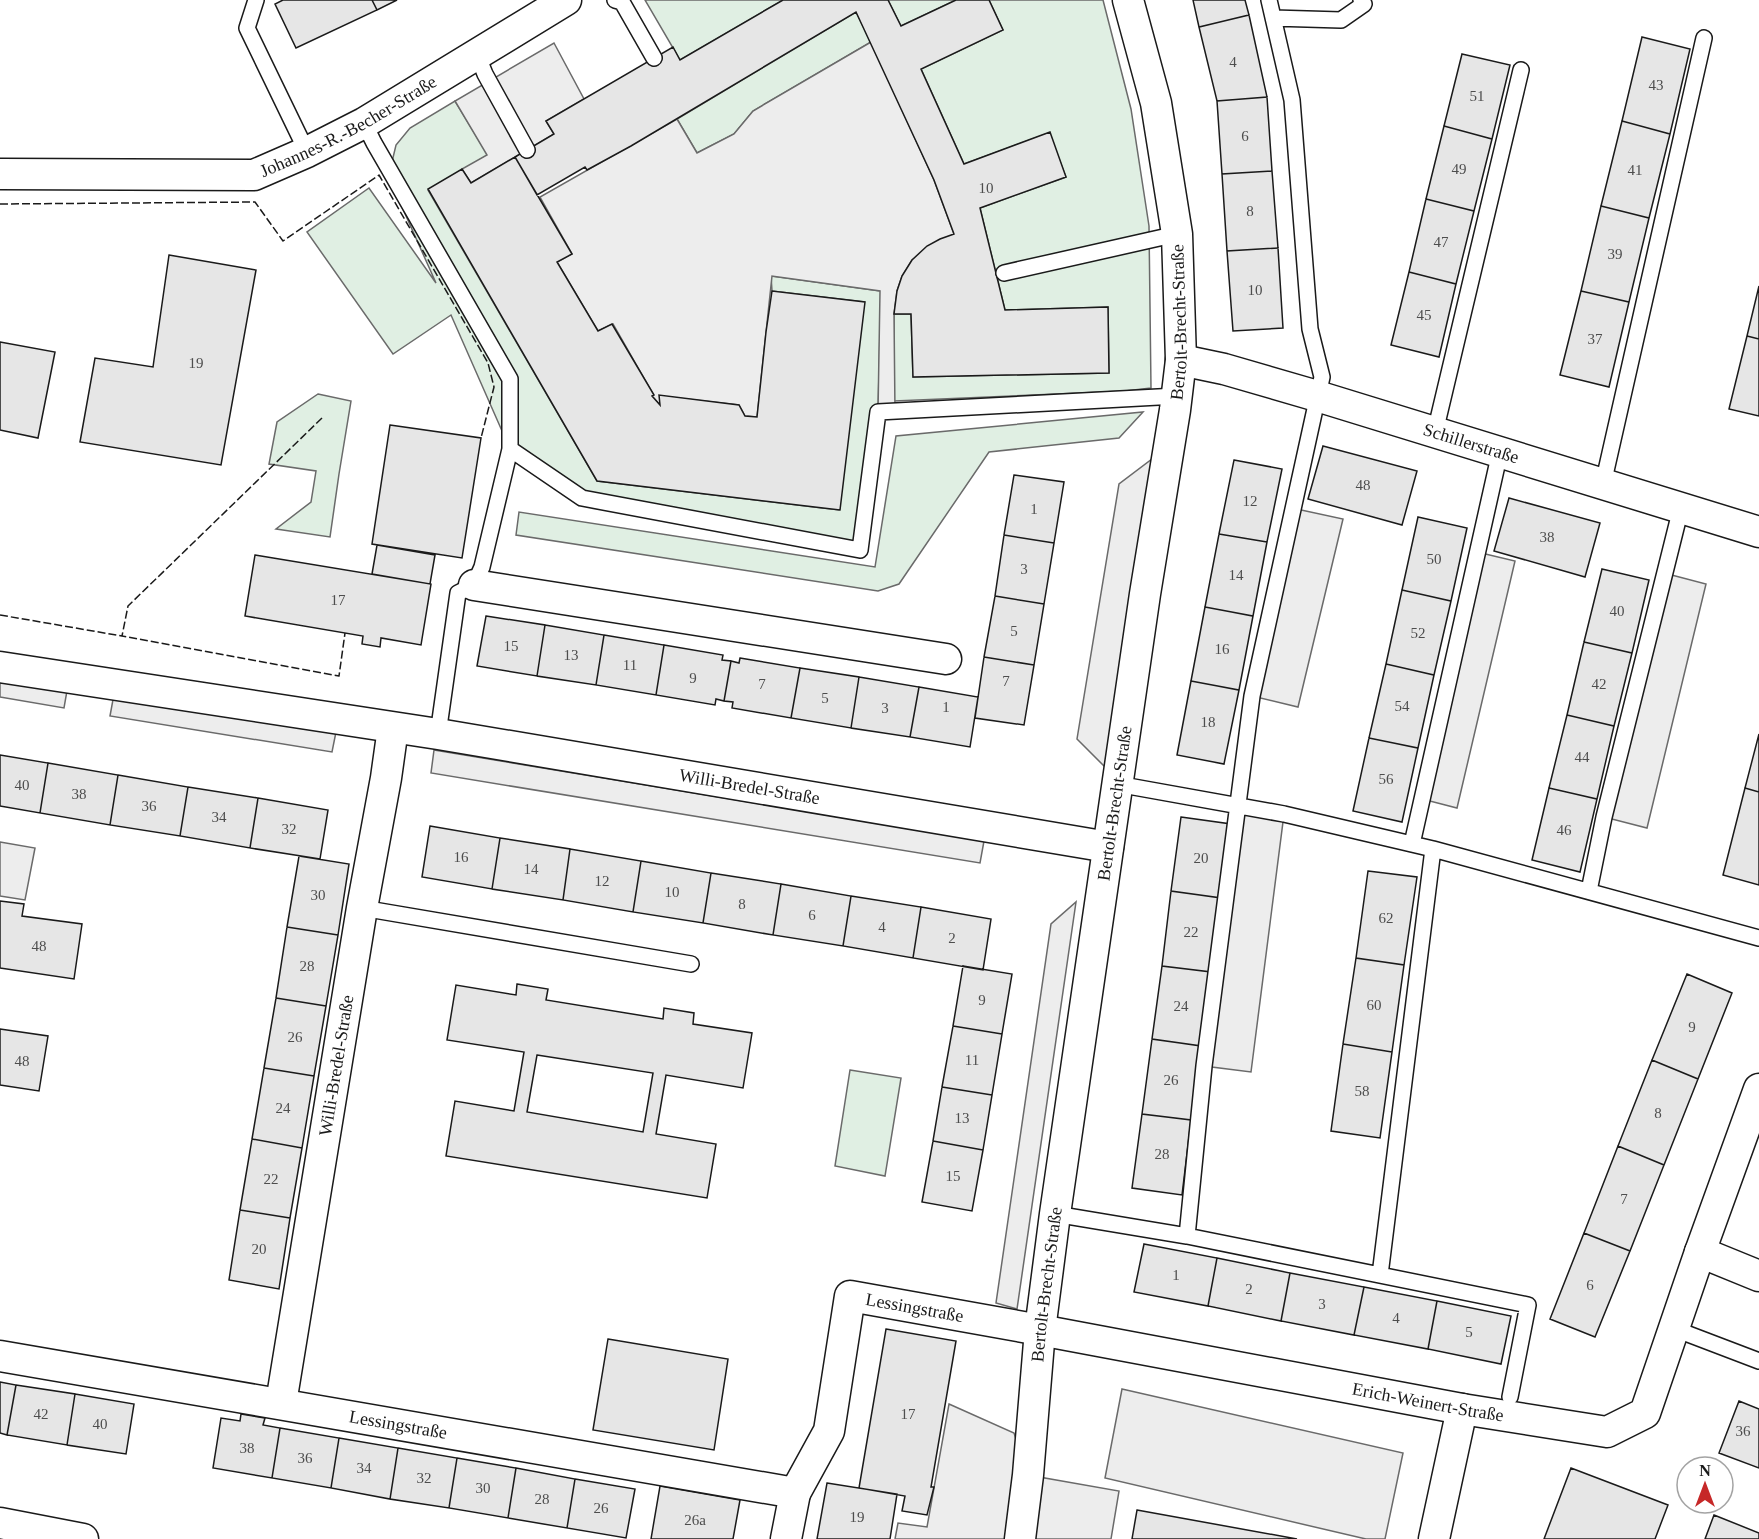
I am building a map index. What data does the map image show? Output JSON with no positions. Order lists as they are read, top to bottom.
{
  "streets": {
    "street": [
      "Johannes-R.-Becher-Straße",
      "Bertolt-Brecht-Straße",
      "Schillerstraße",
      "Willi-Bredel-Straße",
      "Lessingstraße",
      "Erich-Weinert-Straße"
    ]
  },
  "crossings": [
    ["Bertolt-Brecht-Straße", "Schillerstraße"],
    ["Bertolt-Brecht-Straße", "Willi-Bredel-Straße"],
    ["Bertolt-Brecht-Straße", "Lessingstraße"],
    ["Bertolt-Brecht-Straße", "Erich-Weinert-Straße"],
    ["Willi-Bredel-Straße", "Lessingstraße"],
    ["Lessingstraße", "Erich-Weinert-Straße"]
  ],
  "house_numbers": [
    "4",
    "43",
    "51",
    "6",
    "49",
    "41",
    "10",
    "8",
    "47",
    "39",
    "10",
    "45",
    "37",
    "19",
    "48",
    "12",
    "1",
    "38",
    "50",
    "3",
    "14",
    "17",
    "40",
    "5",
    "52",
    "15",
    "16",
    "13",
    "11",
    "9",
    "7",
    "7",
    "42",
    "5",
    "54",
    "1",
    "3",
    "18",
    "44",
    "56",
    "40",
    "38",
    "36",
    "34",
    "32",
    "46",
    "16",
    "20",
    "14",
    "12",
    "10",
    "30",
    "8",
    "6",
    "62",
    "4",
    "22",
    "2",
    "48",
    "28",
    "9",
    "60",
    "24",
    "9",
    "26",
    "11",
    "48",
    "26",
    "58",
    "24",
    "8",
    "13",
    "28",
    "15",
    "22",
    "7",
    "20",
    "1",
    "6",
    "2",
    "3",
    "4",
    "5",
    "42",
    "17",
    "40",
    "36",
    "38",
    "36",
    "34",
    "32",
    "30",
    "28",
    "26",
    "19",
    "26a"
  ],
  "north": "top"
}
